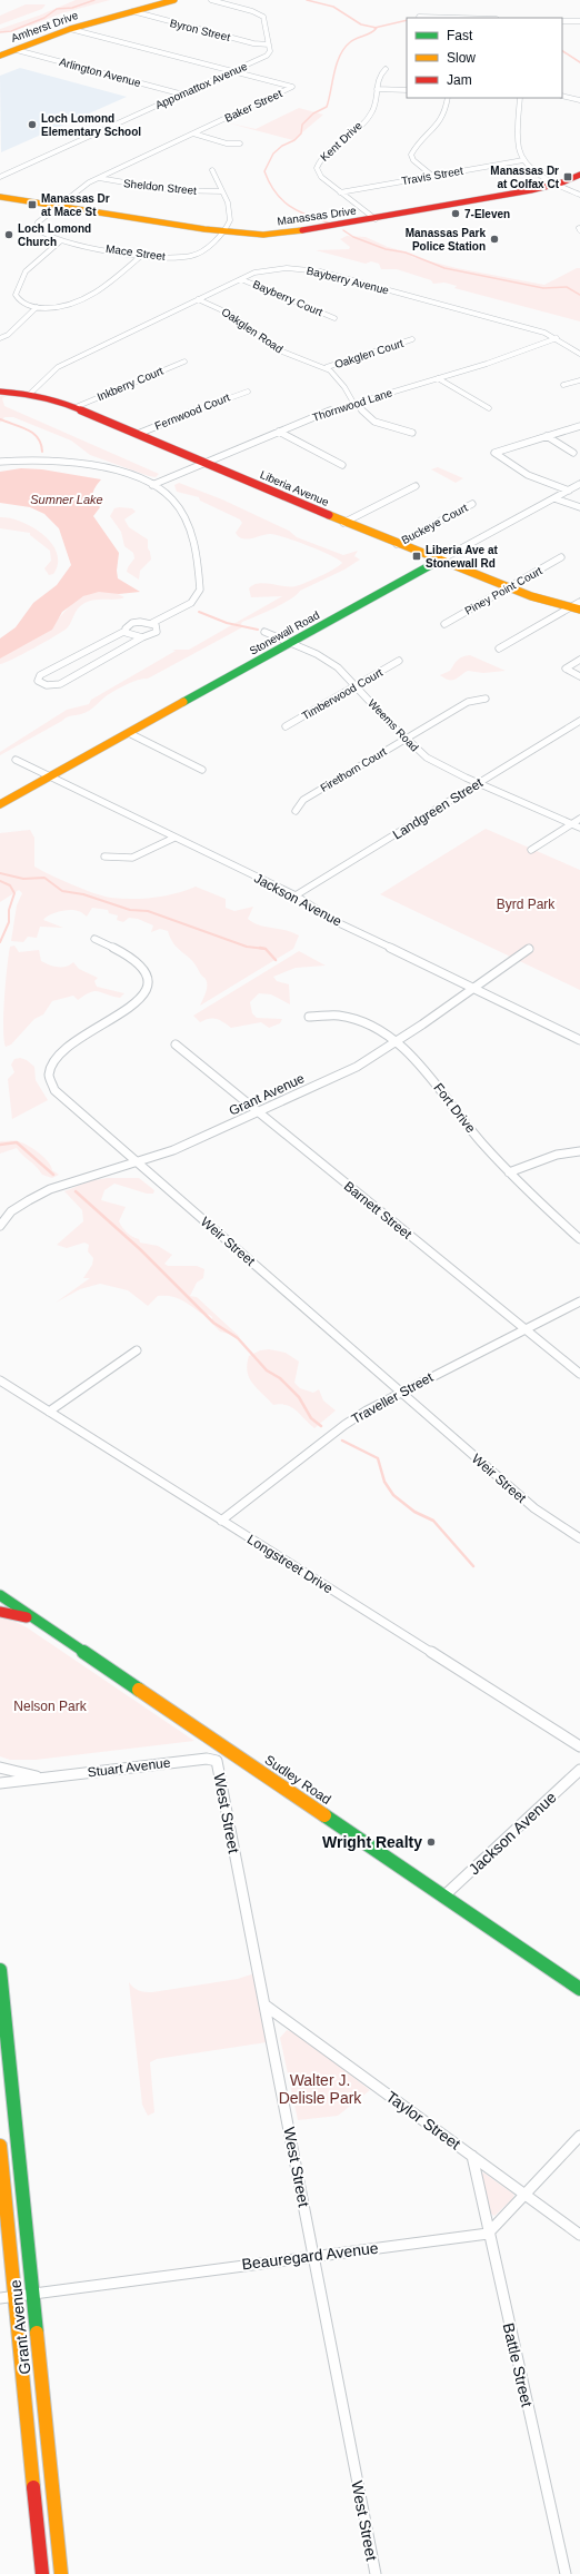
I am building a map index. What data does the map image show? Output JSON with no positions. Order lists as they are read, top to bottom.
{
  "streets": {
    "main road": [
      "Amherst Drive",
      "Manassas Drive",
      "Liberia Avenue",
      "Stonewall Road",
      "Grant Avenue",
      "Sudley Road"
    ],
    "street": [
      "Byron Street",
      "Arlington Avenue",
      "Appomattox Avenue",
      "Baker Street",
      "Kent Drive",
      "Travis Street",
      "Sheldon Street",
      "Mace Street",
      "Bayberry Avenue",
      "Bayberry Court",
      "Oakglen Road",
      "Oakglen Court",
      "Inkberry Court",
      "Thornwood Lane",
      "Fernwood Court",
      "Buckeye Court",
      "Piney Point Court",
      "Timberwood Court",
      "Weems Road",
      "Firethorn Court",
      "Landgreen Street",
      "Jackson Avenue",
      "Fort Drive",
      "Barnett Street",
      "Weir Street",
      "Traveller Street",
      "Longstreet Drive",
      "Stuart Avenue",
      "West Street",
      "Taylor Street",
      "Beauregard Avenue",
      "Battle Street"
    ]
  },
  "crossings": [
    ["Amherst Drive", "Byron Street"],
    ["Amherst Drive", "Arlington Avenue"],
    ["Amherst Drive", "Baker Street"],
    ["Byron Street", "Appomattox Avenue"],
    ["Arlington Avenue", "Appomattox Avenue"],
    ["Appomattox Avenue", "Baker Street"],
    ["Baker Street", "Sheldon Street"],
    ["Baker Street", "Manassas Drive"],
    ["Baker Street", "Mace Street"],
    ["Kent Drive", "Travis Street"],
    ["Kent Drive", "Manassas Drive"],
    ["Sheldon Street", "Mace Street"],
    ["Manassas Drive", "Mace Street"],
    ["Bayberry Avenue", "Bayberry Court"],
    ["Bayberry Avenue", "Oakglen Road"],
    ["Bayberry Avenue", "Thornwood Lane"],
    ["Bayberry Avenue", "Liberia Avenue"],
    ["Oakglen Road", "Oakglen Court"],
    ["Oakglen Road", "Thornwood Lane"],
    ["Inkberry Court", "Liberia Avenue"],
    ["Thornwood Lane", "Liberia Avenue"],
    ["Fernwood Court", "Liberia Avenue"],
    ["Liberia Avenue", "Buckeye Court"],
    ["Liberia Avenue", "Piney Point Court"],
    ["Liberia Avenue", "Stonewall Road"],
    ["Stonewall Road", "Weems Road"],
    ["Stonewall Road", "Jackson Avenue"],
    ["Timberwood Court", "Weems Road"],
    ["Weems Road", "Firethorn Court"],
    ["Weems Road", "Landgreen Street"],
    ["Landgreen Street", "Jackson Avenue"],
    ["Jackson Avenue", "Grant Avenue"],
    ["Jackson Avenue", "Sudley Road"],
    ["Grant Avenue", "Fort Drive"],
    ["Grant Avenue", "Barnett Street"],
    ["Grant Avenue", "Weir Street"],
    ["Grant Avenue", "Beauregard Avenue"],
    ["Barnett Street", "Traveller Street"],
    ["Weir Street", "Traveller Street"],
    ["Traveller Street", "Longstreet Drive"],
    ["Stuart Avenue", "West Street"],
    ["West Street", "Taylor Street"],
    ["West Street", "Beauregard Avenue"],
    ["Taylor Street", "Battle Street"],
    ["Beauregard Avenue", "Battle Street"]
  ],
  "water": ["Sumner Lake"],
  "parks": ["Byrd Park", "Nelson Park", "Walter J. Delisle Park"],
  "places": {
    "other": [
      "Loch Lomond Elementary School",
      "7-Eleven",
      "Loch Lomond Church",
      "Manassas Park Police Station",
      "Wright Realty"
    ],
    "transit": ["Manassas Dr at Colfax Ct", "Manassas Dr at Mace St", "Liberia Ave at Stonewall Rd"]
  },
  "legend": ["Fast", "Slow", "Jam"]
}
